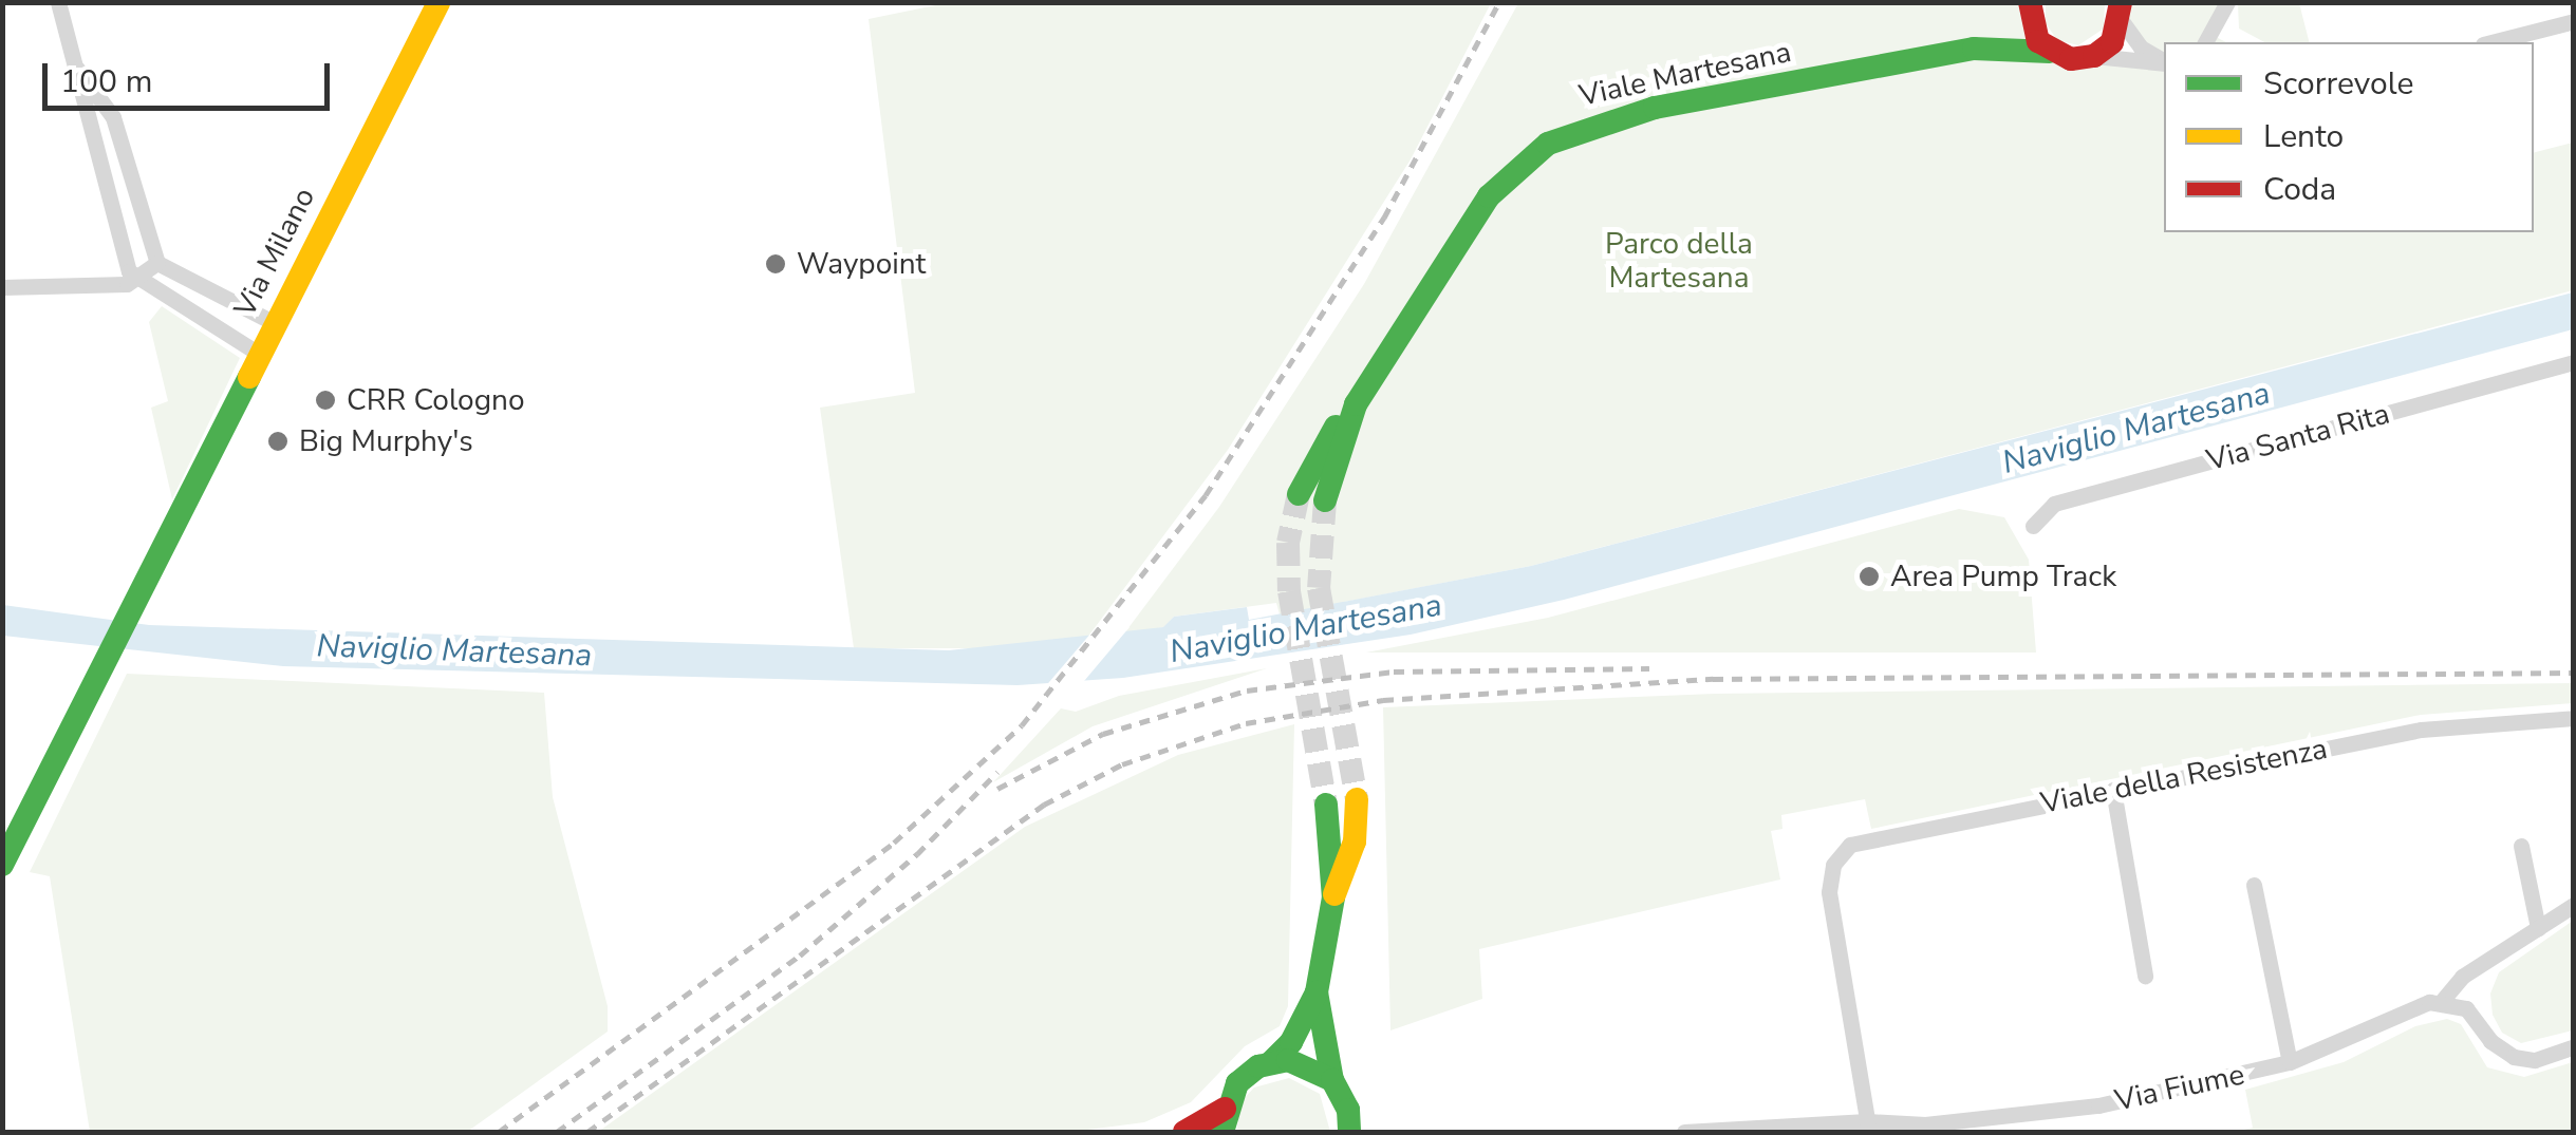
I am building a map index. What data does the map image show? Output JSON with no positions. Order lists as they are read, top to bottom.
{
  "streets": {
    "street": [
      "Viale Martesana",
      "Via Milano",
      "Via Santa Rita",
      "Viale della Resistenza",
      "Via Fiume"
    ]
  },
  "crossings": [
    ["Viale della Resistenza", "Via Fiume"]
  ],
  "water": ["Naviglio Martesana"],
  "parks": ["Parco della Martesana"],
  "places": [
    "Waypoint",
    "CRR Cologno",
    "Big Murphy's",
    "Area Pump Track"
  ],
  "legend": ["Scorrevole", "Lento", "Coda"],
  "scale_bar": "100 m"
}
